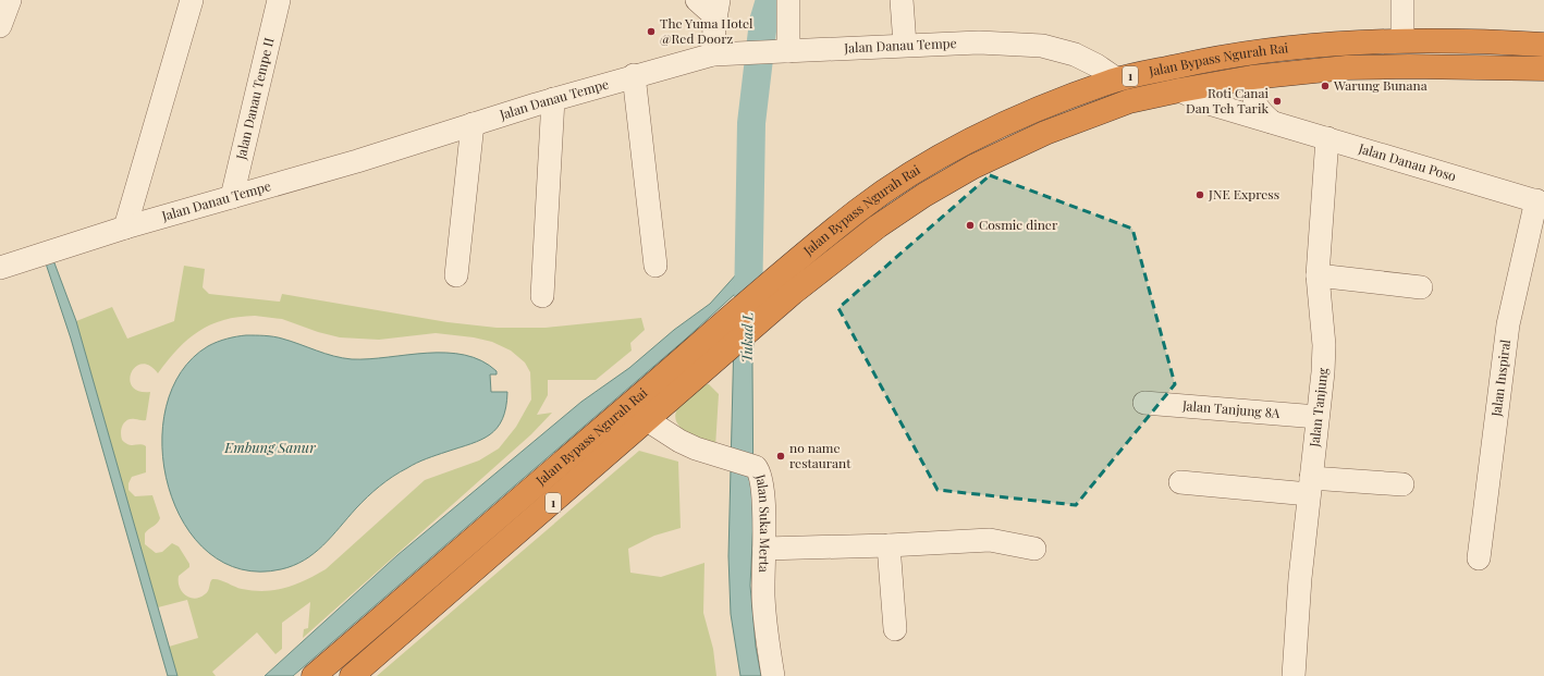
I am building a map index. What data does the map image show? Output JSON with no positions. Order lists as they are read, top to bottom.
{
  "streets": {
    "highway": ["Jalan Bypass Ngurah Rai", "1"],
    "street": [
      "Jalan Danau Tempe",
      "Jalan Danau Tempe II",
      "Jalan Danau Poso",
      "Jalan Inspiral",
      "Jalan Tanjung",
      "Jalan Tanjung 8A",
      "Jalan Suka Merta"
    ]
  },
  "crossings": [
    ["Jalan Danau Tempe", "Jalan Bypass Ngurah Rai"],
    ["Jalan Danau Tempe", "Jalan Danau Tempe II"],
    ["Jalan Bypass Ngurah Rai", "Jalan Danau Poso"],
    ["Jalan Bypass Ngurah Rai", "Jalan Suka Merta"],
    ["Jalan Danau Poso", "Jalan Inspiral"],
    ["Jalan Danau Poso", "Jalan Tanjung"],
    ["Jalan Tanjung", "Jalan Tanjung 8A"]
  ],
  "water": ["Tukad L", "Embung Sanur"],
  "places": [
    "The Yuma Hotel @Red Doorz",
    "Warung Bunana",
    "Roti Canai Dan Teh Tarik",
    "JNE Express",
    "Cosmic diner",
    "no name restaurant"
  ]
}
